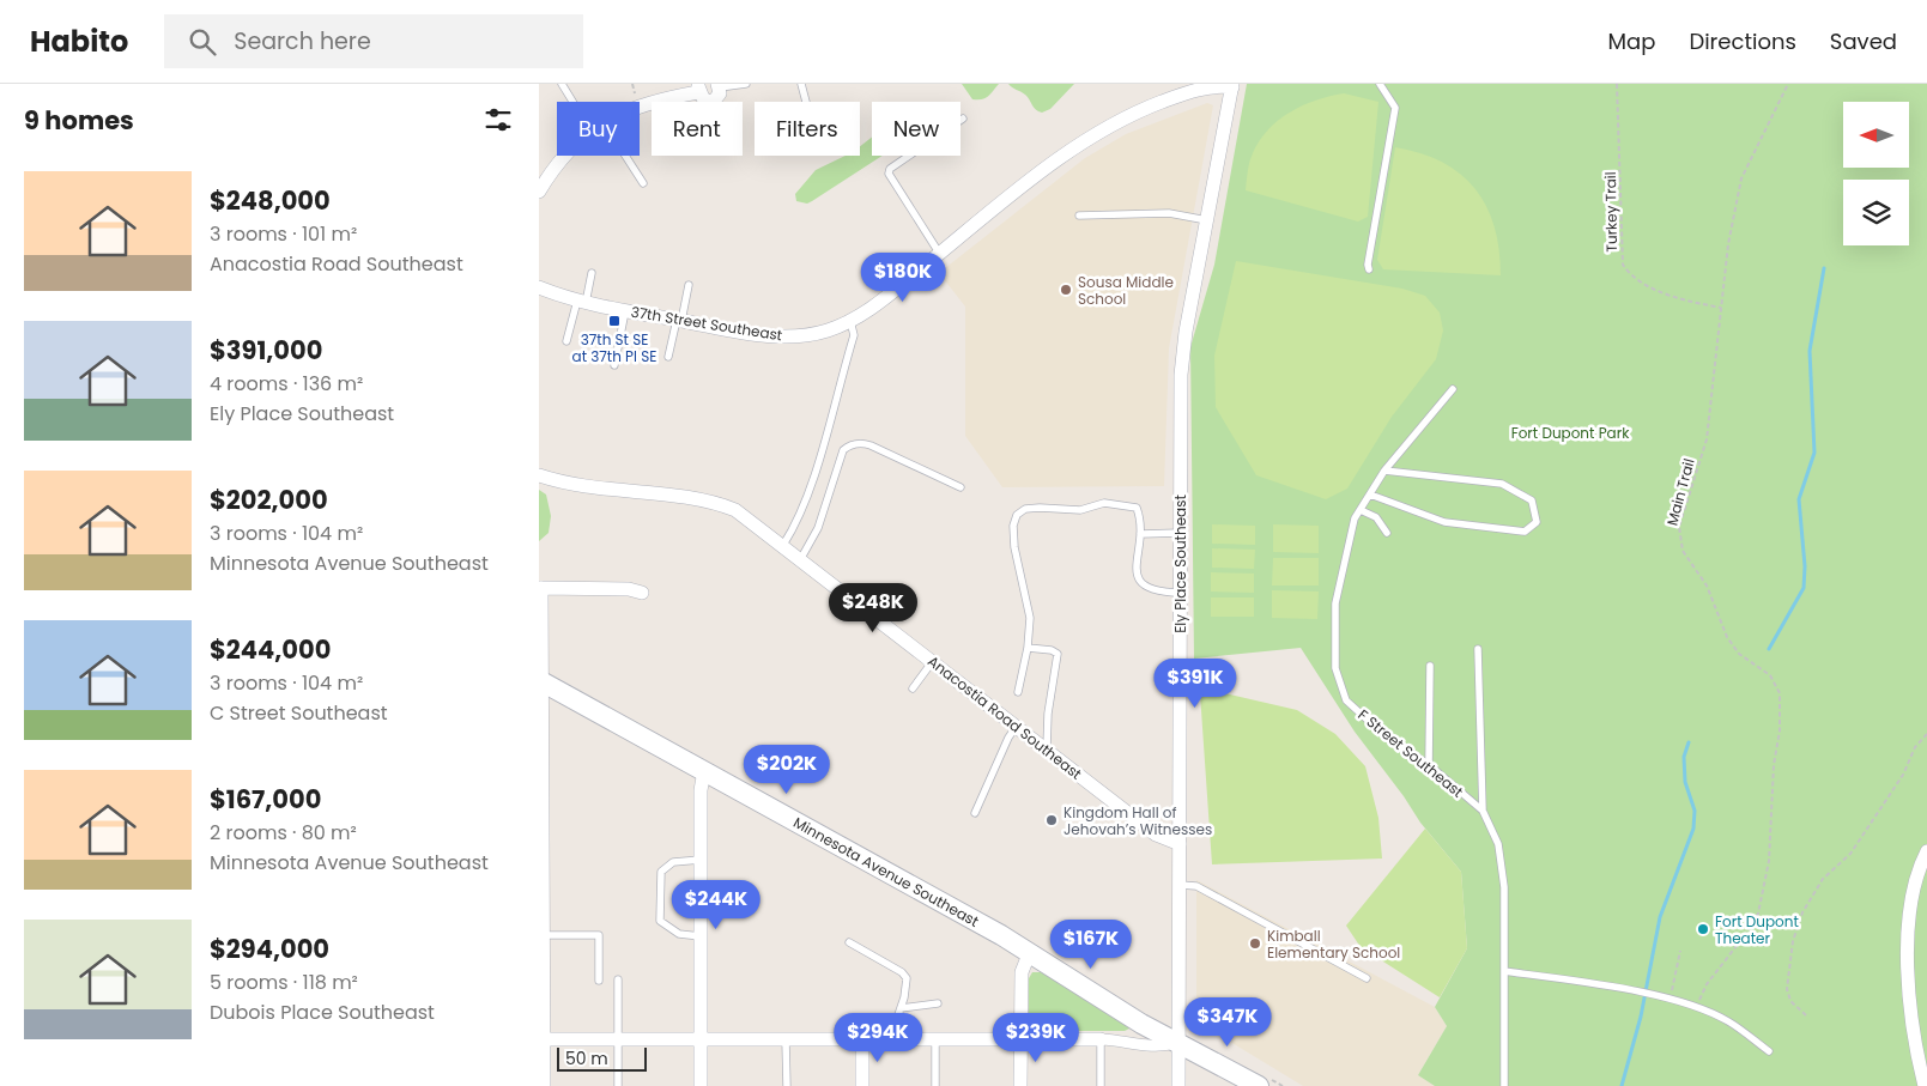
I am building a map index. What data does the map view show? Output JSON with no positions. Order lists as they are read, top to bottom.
{
  "streets": {
    "main road": ["Minnesota Avenue Southeast"],
    "street": ["37th Street Southeast", "Ely Place Southeast", "Anacostia Road Southeast"],
    "lane": ["F Street Southeast"],
    "path": ["Turkey Trail", "Main Trail"]
  },
  "crossings": [
    ["Turkey Trail", "Main Trail"],
    ["37th Street Southeast", "Ely Place Southeast"],
    ["Ely Place Southeast", "Anacostia Road Southeast"],
    ["Ely Place Southeast", "Minnesota Avenue Southeast"]
  ],
  "parks": ["Fort Dupont Park"],
  "places": {
    "other": [
      "Sousa Middle School",
      "Kingdom Hall of Jehovah’s Witnesses",
      "Fort Dupont Theater",
      "Kimball Elementary School"
    ],
    "transit": ["37th St SE at 37th Pl SE"]
  },
  "scale_bar": "50 m",
  "north": "left",
  "page": {
    "header": "Habito",
    "search": "Search here",
    "nav": ["Map", "Directions", "Saved"],
    "heading": "9 homes",
    "chip": [
      "Buy",
      "Rent",
      "Filters",
      "New"
    ],
    "list": [
      {
        "name": "$248,000",
        "note": "3 rooms · 101 m² · Anacostia Road Southeast"
      },
      {
        "name": "$391,000",
        "note": "4 rooms · 136 m² · Ely Place Southeast"
      },
      {
        "name": "$202,000",
        "note": "3 rooms · 104 m² · Minnesota Avenue Southeast"
      },
      {
        "name": "$244,000",
        "note": "3 rooms · 104 m² · C Street Southeast"
      },
      {
        "name": "$167,000",
        "note": "2 rooms · 80 m² · Minnesota Avenue Southeast"
      },
      {
        "name": "$294,000",
        "note": "5 rooms · 118 m² · Dubois Place Southeast"
      }
    ],
    "price": [
      "$180K",
      "$248K",
      "$391K",
      "$202K",
      "$244K",
      "$167K",
      "$347K",
      "$294K",
      "$239K"
    ],
    "scale": "50 m"
  }
}
